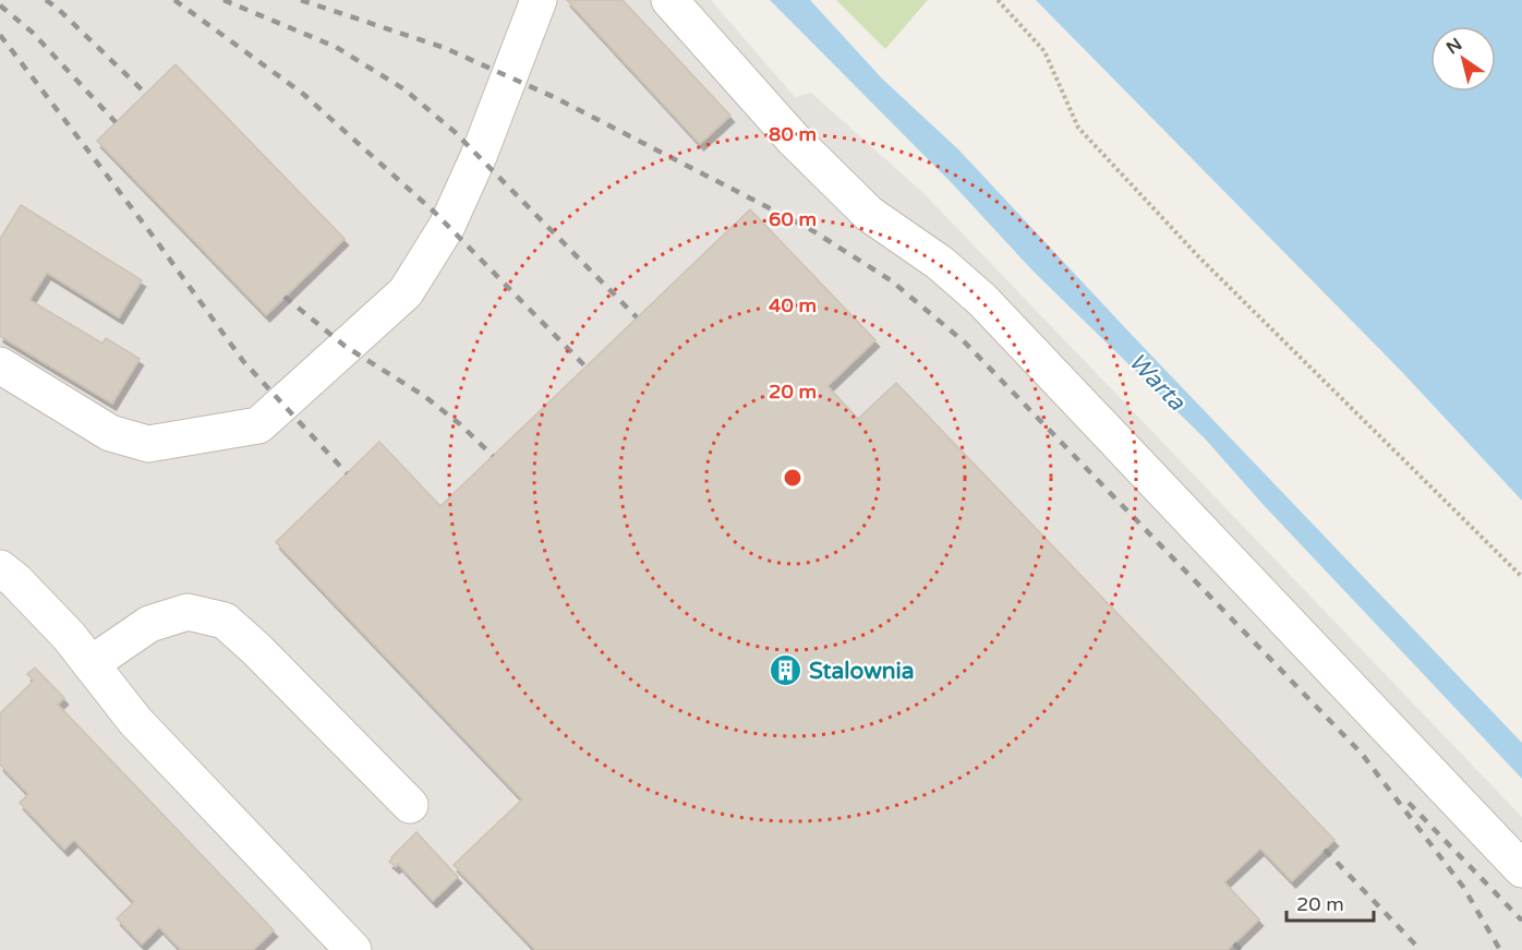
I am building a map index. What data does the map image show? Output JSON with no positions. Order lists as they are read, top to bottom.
{
  "water": ["Warta"],
  "places": {
    "building": ["Stalownia"]
  },
  "scale_bar": "20 m",
  "north": "top left",
  "rings": [
    "80 m",
    "60 m",
    "40 m",
    "20 m"
  ]
}
